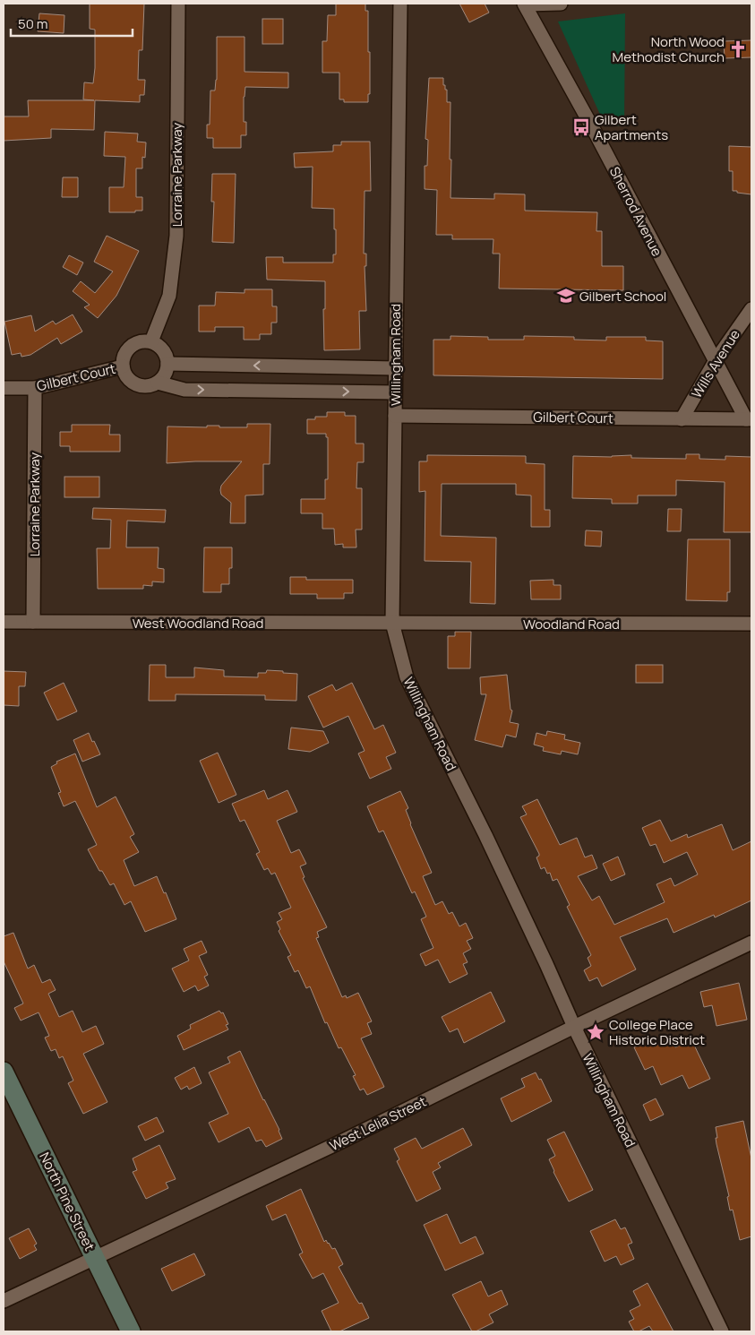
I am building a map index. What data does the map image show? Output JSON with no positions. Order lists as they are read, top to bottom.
{
  "streets": {
    "main road": ["North Pine Street"],
    "street": [
      "Lorraine Parkway",
      "Sherrod Avenue",
      "Willingham Road",
      "Wills Avenue",
      "Gilbert Court",
      "West Woodland Road",
      "Woodland Road",
      "West Lelia Street"
    ]
  },
  "crossings": [
    ["Lorraine Parkway", "Gilbert Court"],
    ["Lorraine Parkway", "West Woodland Road"],
    ["Sherrod Avenue", "Wills Avenue"],
    ["Sherrod Avenue", "Gilbert Court"],
    ["Willingham Road", "Gilbert Court"],
    ["Willingham Road", "West Woodland Road"],
    ["Willingham Road", "Woodland Road"],
    ["Willingham Road", "West Lelia Street"],
    ["Wills Avenue", "Gilbert Court"],
    ["West Woodland Road", "Woodland Road"],
    ["West Lelia Street", "North Pine Street"]
  ],
  "places": {
    "church": ["North Wood Methodist Church"],
    "bus stop": ["Gilbert Apartments"],
    "school or university": ["Gilbert School"],
    "place": ["College Place Historic District"]
  },
  "scale_bar": "50 m"
}
